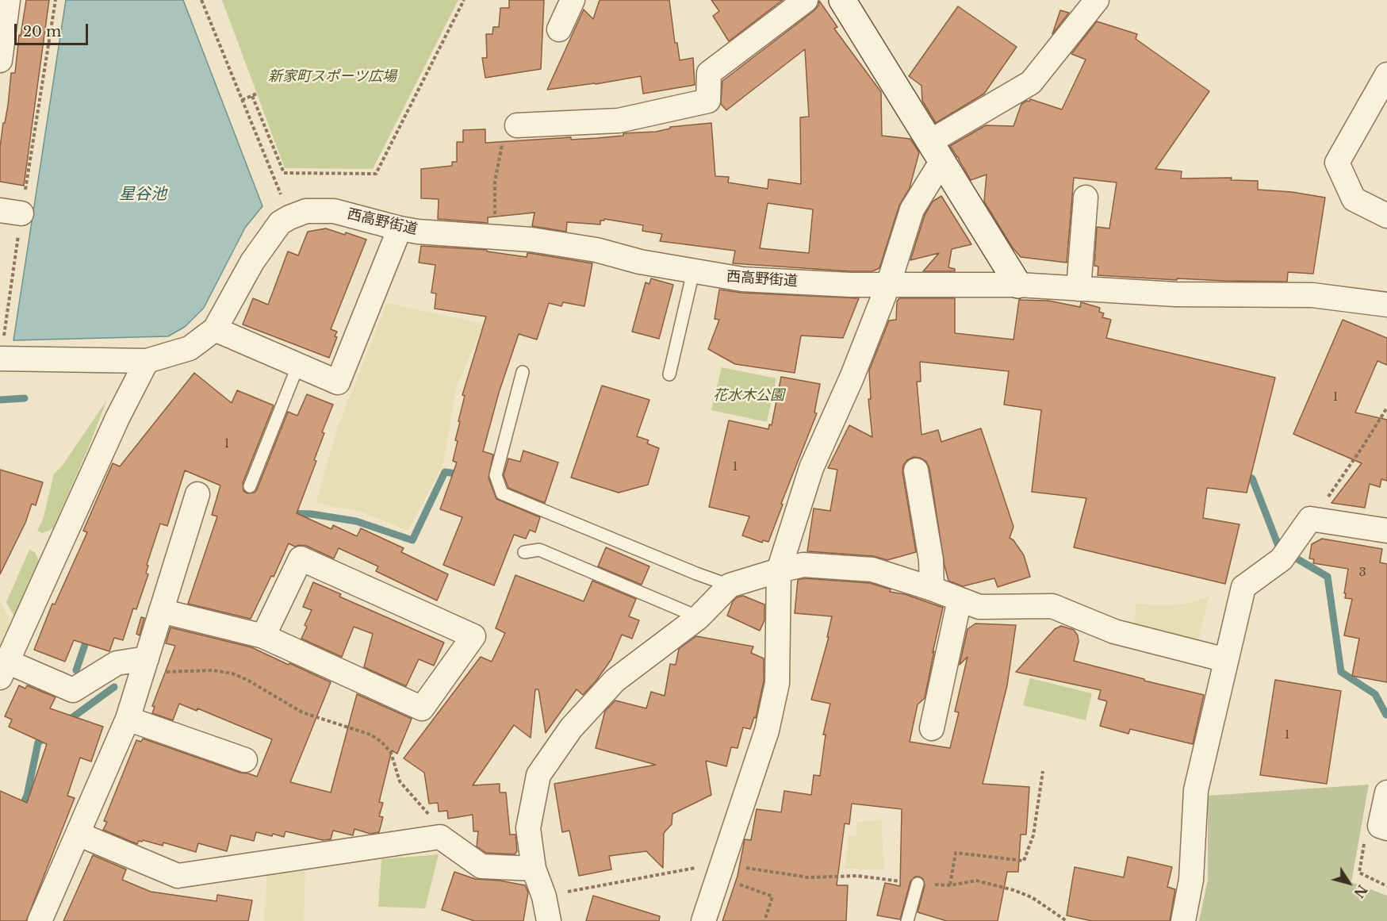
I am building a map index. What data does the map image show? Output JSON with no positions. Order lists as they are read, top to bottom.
{
  "streets": {
    "street": ["西高野街道"]
  },
  "water": ["星谷池"],
  "parks": ["新家町スポーツ広場", "花水木公園"],
  "house_numbers": [
    "1",
    "1",
    "1",
    "3",
    "1"
  ],
  "scale_bar": "20 m",
  "north": "bottom right"
}
